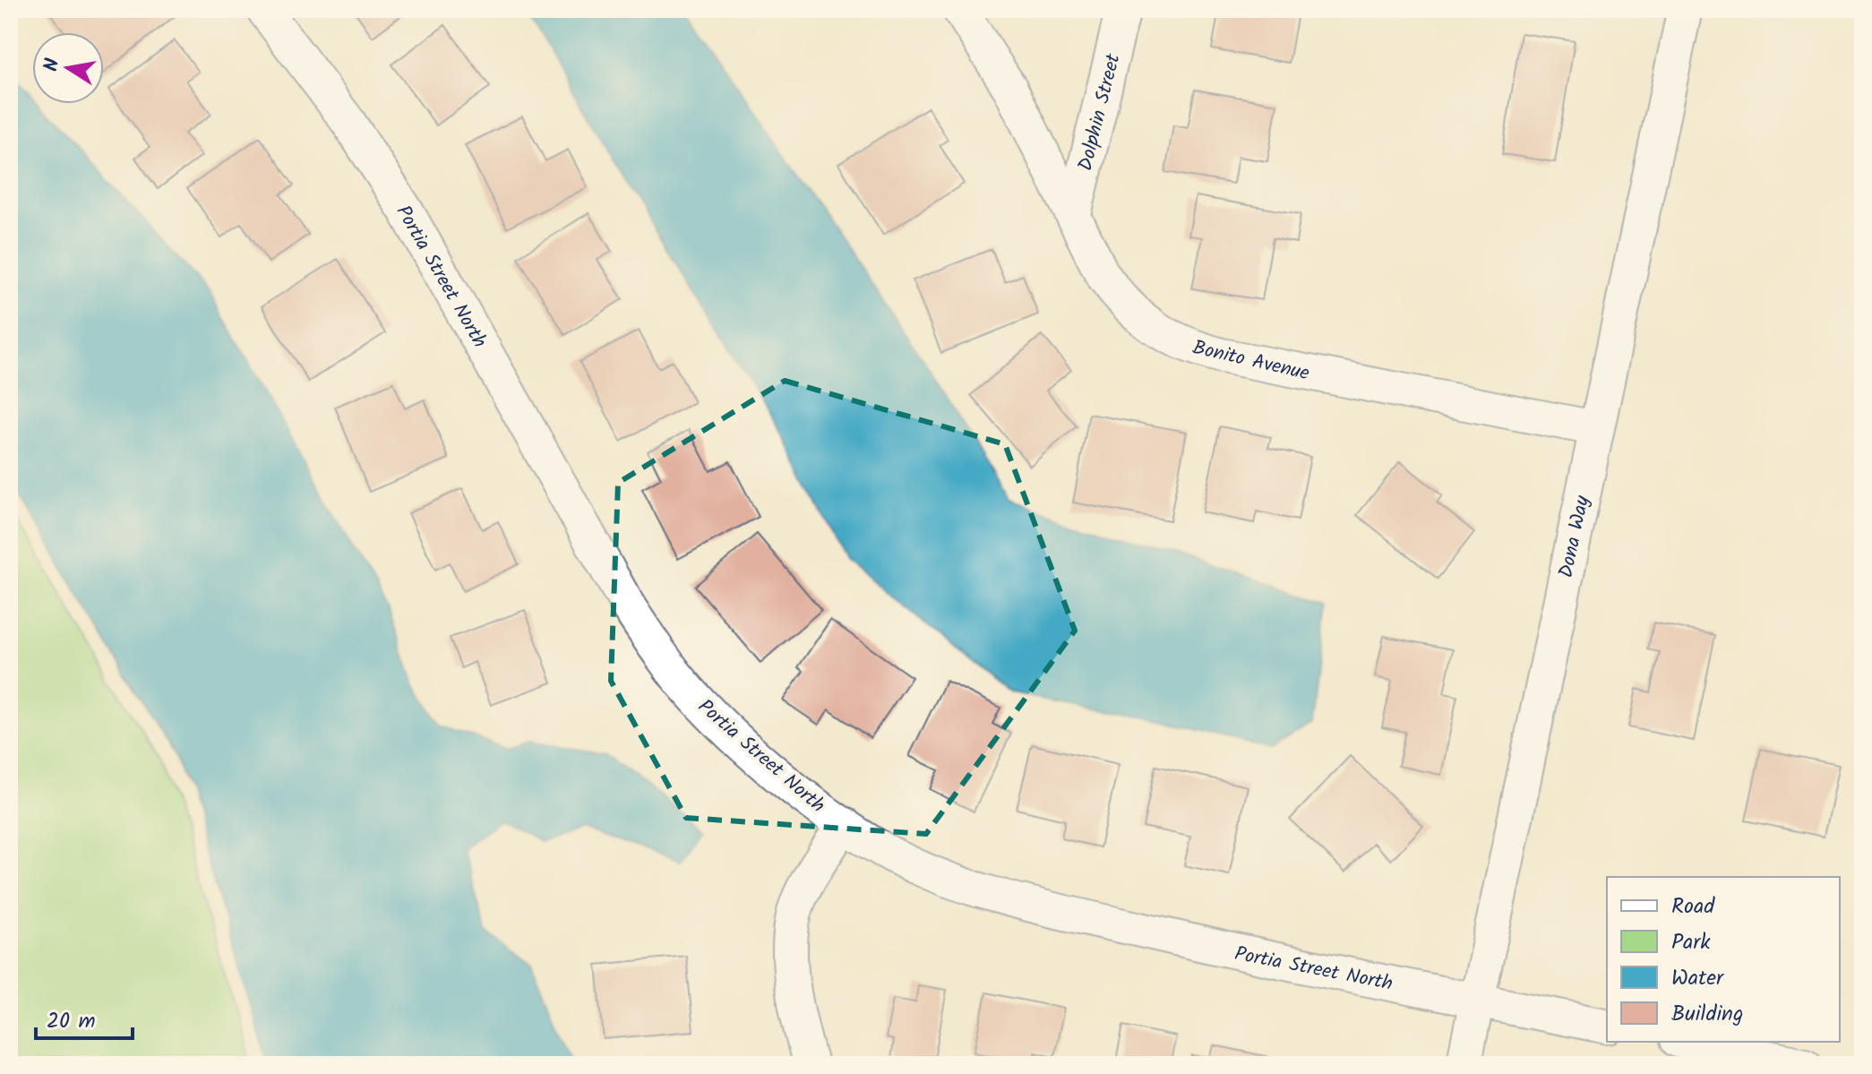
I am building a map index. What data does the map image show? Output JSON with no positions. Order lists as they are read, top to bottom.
{
  "streets": {
    "street": [
      "Dolphin Street",
      "Portia Street North",
      "Bonito Avenue",
      "Dona Way"
    ]
  },
  "crossings": [
    ["Dolphin Street", "Bonito Avenue"],
    ["Portia Street North", "Dona Way"],
    ["Bonito Avenue", "Dona Way"]
  ],
  "legend": [
    "Road",
    "Park",
    "Water",
    "Building"
  ],
  "scale_bar": "20 m",
  "north": "left"
}
